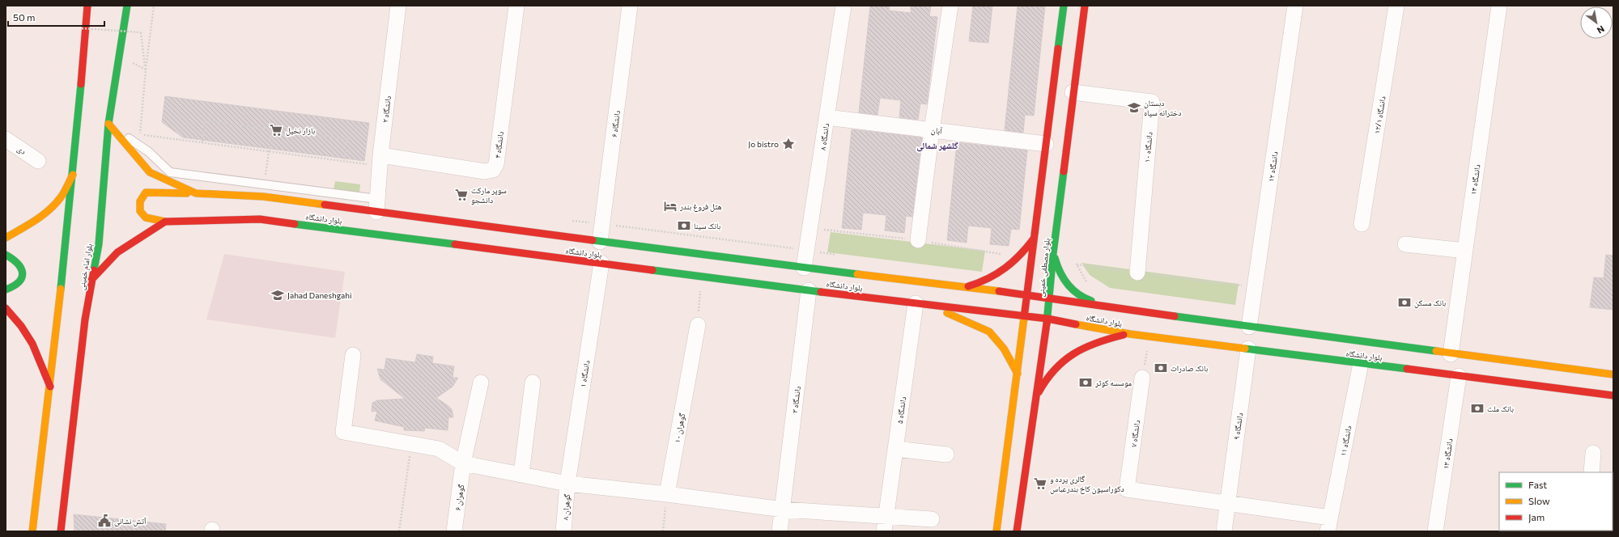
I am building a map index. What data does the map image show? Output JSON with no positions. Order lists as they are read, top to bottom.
{
  "streets": {
    "main road": ["بلوار دانشگاه", "بلوار امام خمینی", "بلوار مصطفی خمینی"],
    "street": [
      "دانشگاه ۲",
      "دانشگاه ۱۲/۱",
      "دانشگاه ۶",
      "آبان",
      "دانشگاه ۸",
      "دانشگاه ۴",
      "دانشگاه ۱۰",
      "دی",
      "دانشگاه ۱۲",
      "دانشگاه ۱۴",
      "دانشگاه ۱",
      "دانشگاه ۳",
      "دانشگاه ۵",
      "دانشگاه ۹",
      "گوهران ۱۰",
      "دانشگاه ۷",
      "دانشگاه ۱۱",
      "دانشگاه ۱۳",
      "گوهران ۶",
      "گوهران ۸"
    ]
  },
  "crossings": [
    ["دانشگاه ۲", "دانشگاه ۴"],
    ["دانشگاه ۲", "بلوار دانشگاه"],
    ["دانشگاه ۶", "بلوار دانشگاه"],
    ["آبان", "دانشگاه ۸"],
    ["آبان", "بلوار مصطفی خمینی"],
    ["دانشگاه ۸", "بلوار دانشگاه"],
    ["دانشگاه ۱۰", "بلوار مصطفی خمینی"],
    ["دانشگاه ۱۲", "بلوار دانشگاه"],
    ["دانشگاه ۱۴", "بلوار دانشگاه"],
    ["بلوار دانشگاه", "بلوار امام خمینی"],
    ["بلوار دانشگاه", "بلوار مصطفی خمینی"],
    ["بلوار دانشگاه", "دانشگاه ۱"],
    ["بلوار دانشگاه", "دانشگاه ۳"],
    ["بلوار دانشگاه", "دانشگاه ۵"],
    ["بلوار دانشگاه", "دانشگاه ۹"],
    ["بلوار دانشگاه", "دانشگاه ۱۱"],
    ["بلوار دانشگاه", "دانشگاه ۱۳"],
    ["دانشگاه ۱", "گوهران ۸"],
    ["دانشگاه ۹", "دانشگاه ۷"]
  ],
  "districts": ["گلشهر شمالی"],
  "places": {
    "school or university": ["دبستان دخترانه سپاه", "Jahad Daneshgahi"],
    "supermarket": ["بازار نخیل", "سوپر مارکت دانشجو", "گالری پرده و دکوراسیون کاخ بندرعباس"],
    "place": ["Jo bistro"],
    "hotel": ["هتل فروغ بندر"],
    "bank": [
      "بانک سینا",
      "بانک مسکن",
      "بانک صادرات",
      "موسسه کوثر",
      "بانک ملت"
    ],
    "public building": ["آتش نشانی"]
  },
  "legend": ["Fast", "Slow", "Jam"],
  "scale_bar": "50 m",
  "north": "bottom right"
}
